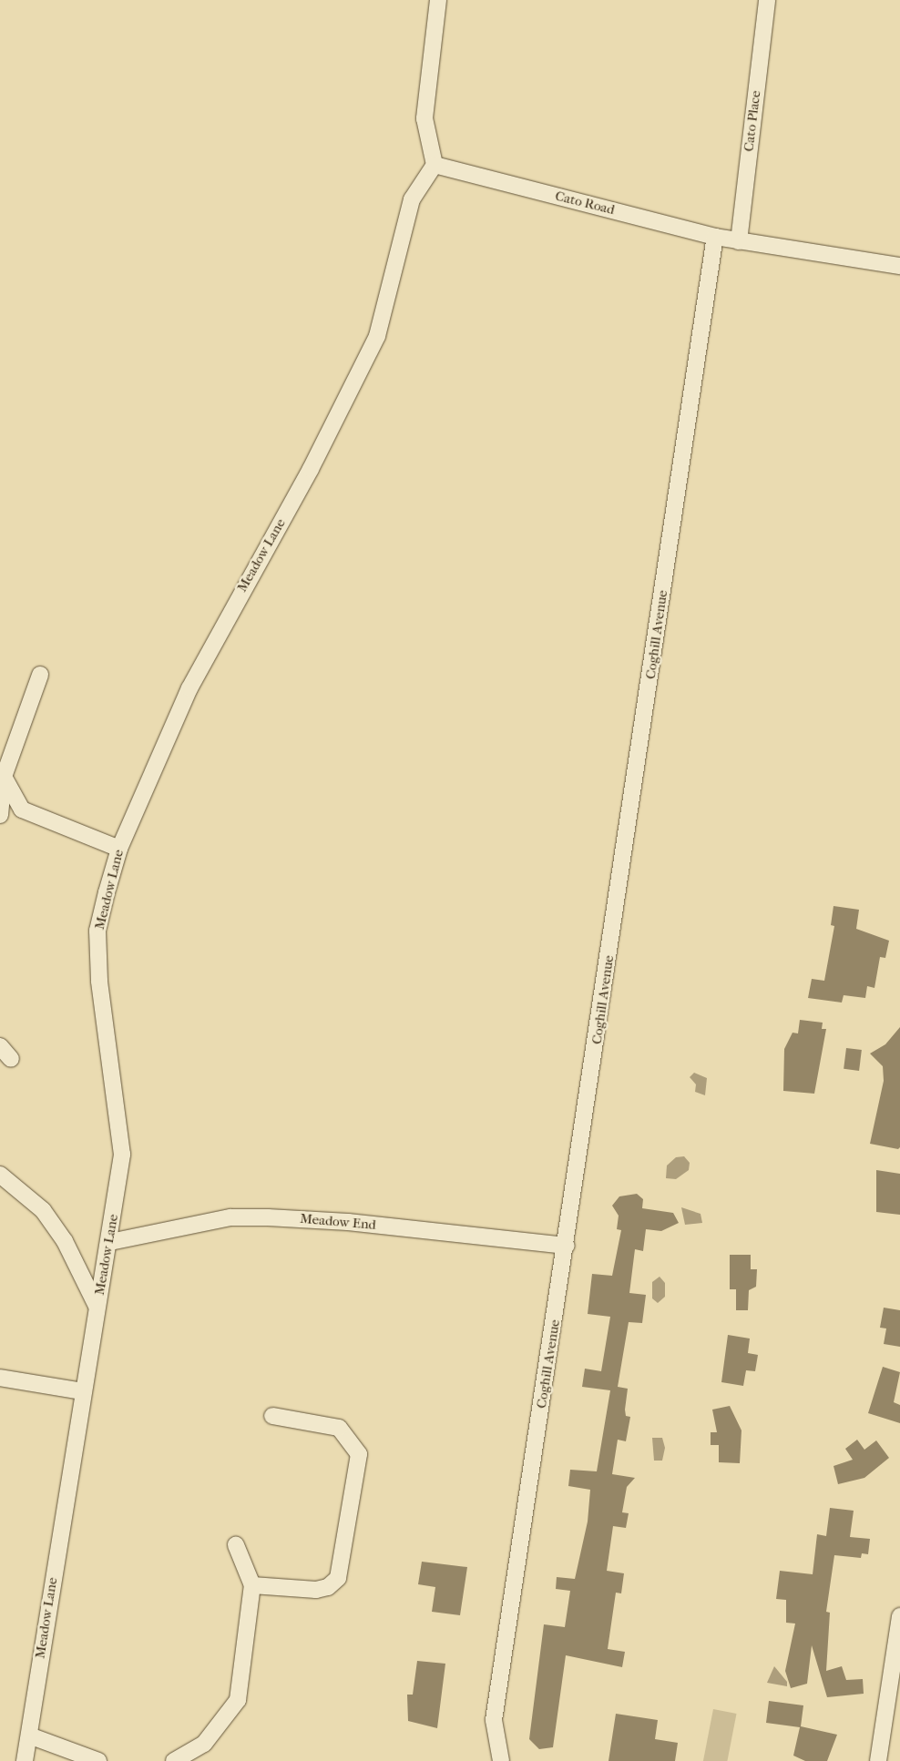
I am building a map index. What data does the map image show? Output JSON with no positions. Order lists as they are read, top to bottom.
{
  "streets": {
    "street": [
      "Cato Place",
      "Cato Road",
      "Meadow Lane",
      "Coghill Avenue",
      "Meadow End"
    ]
  },
  "crossings": [
    ["Cato Place", "Cato Road"],
    ["Cato Road", "Meadow Lane"],
    ["Cato Road", "Coghill Avenue"],
    ["Meadow Lane", "Meadow End"],
    ["Coghill Avenue", "Meadow End"]
  ]
}
